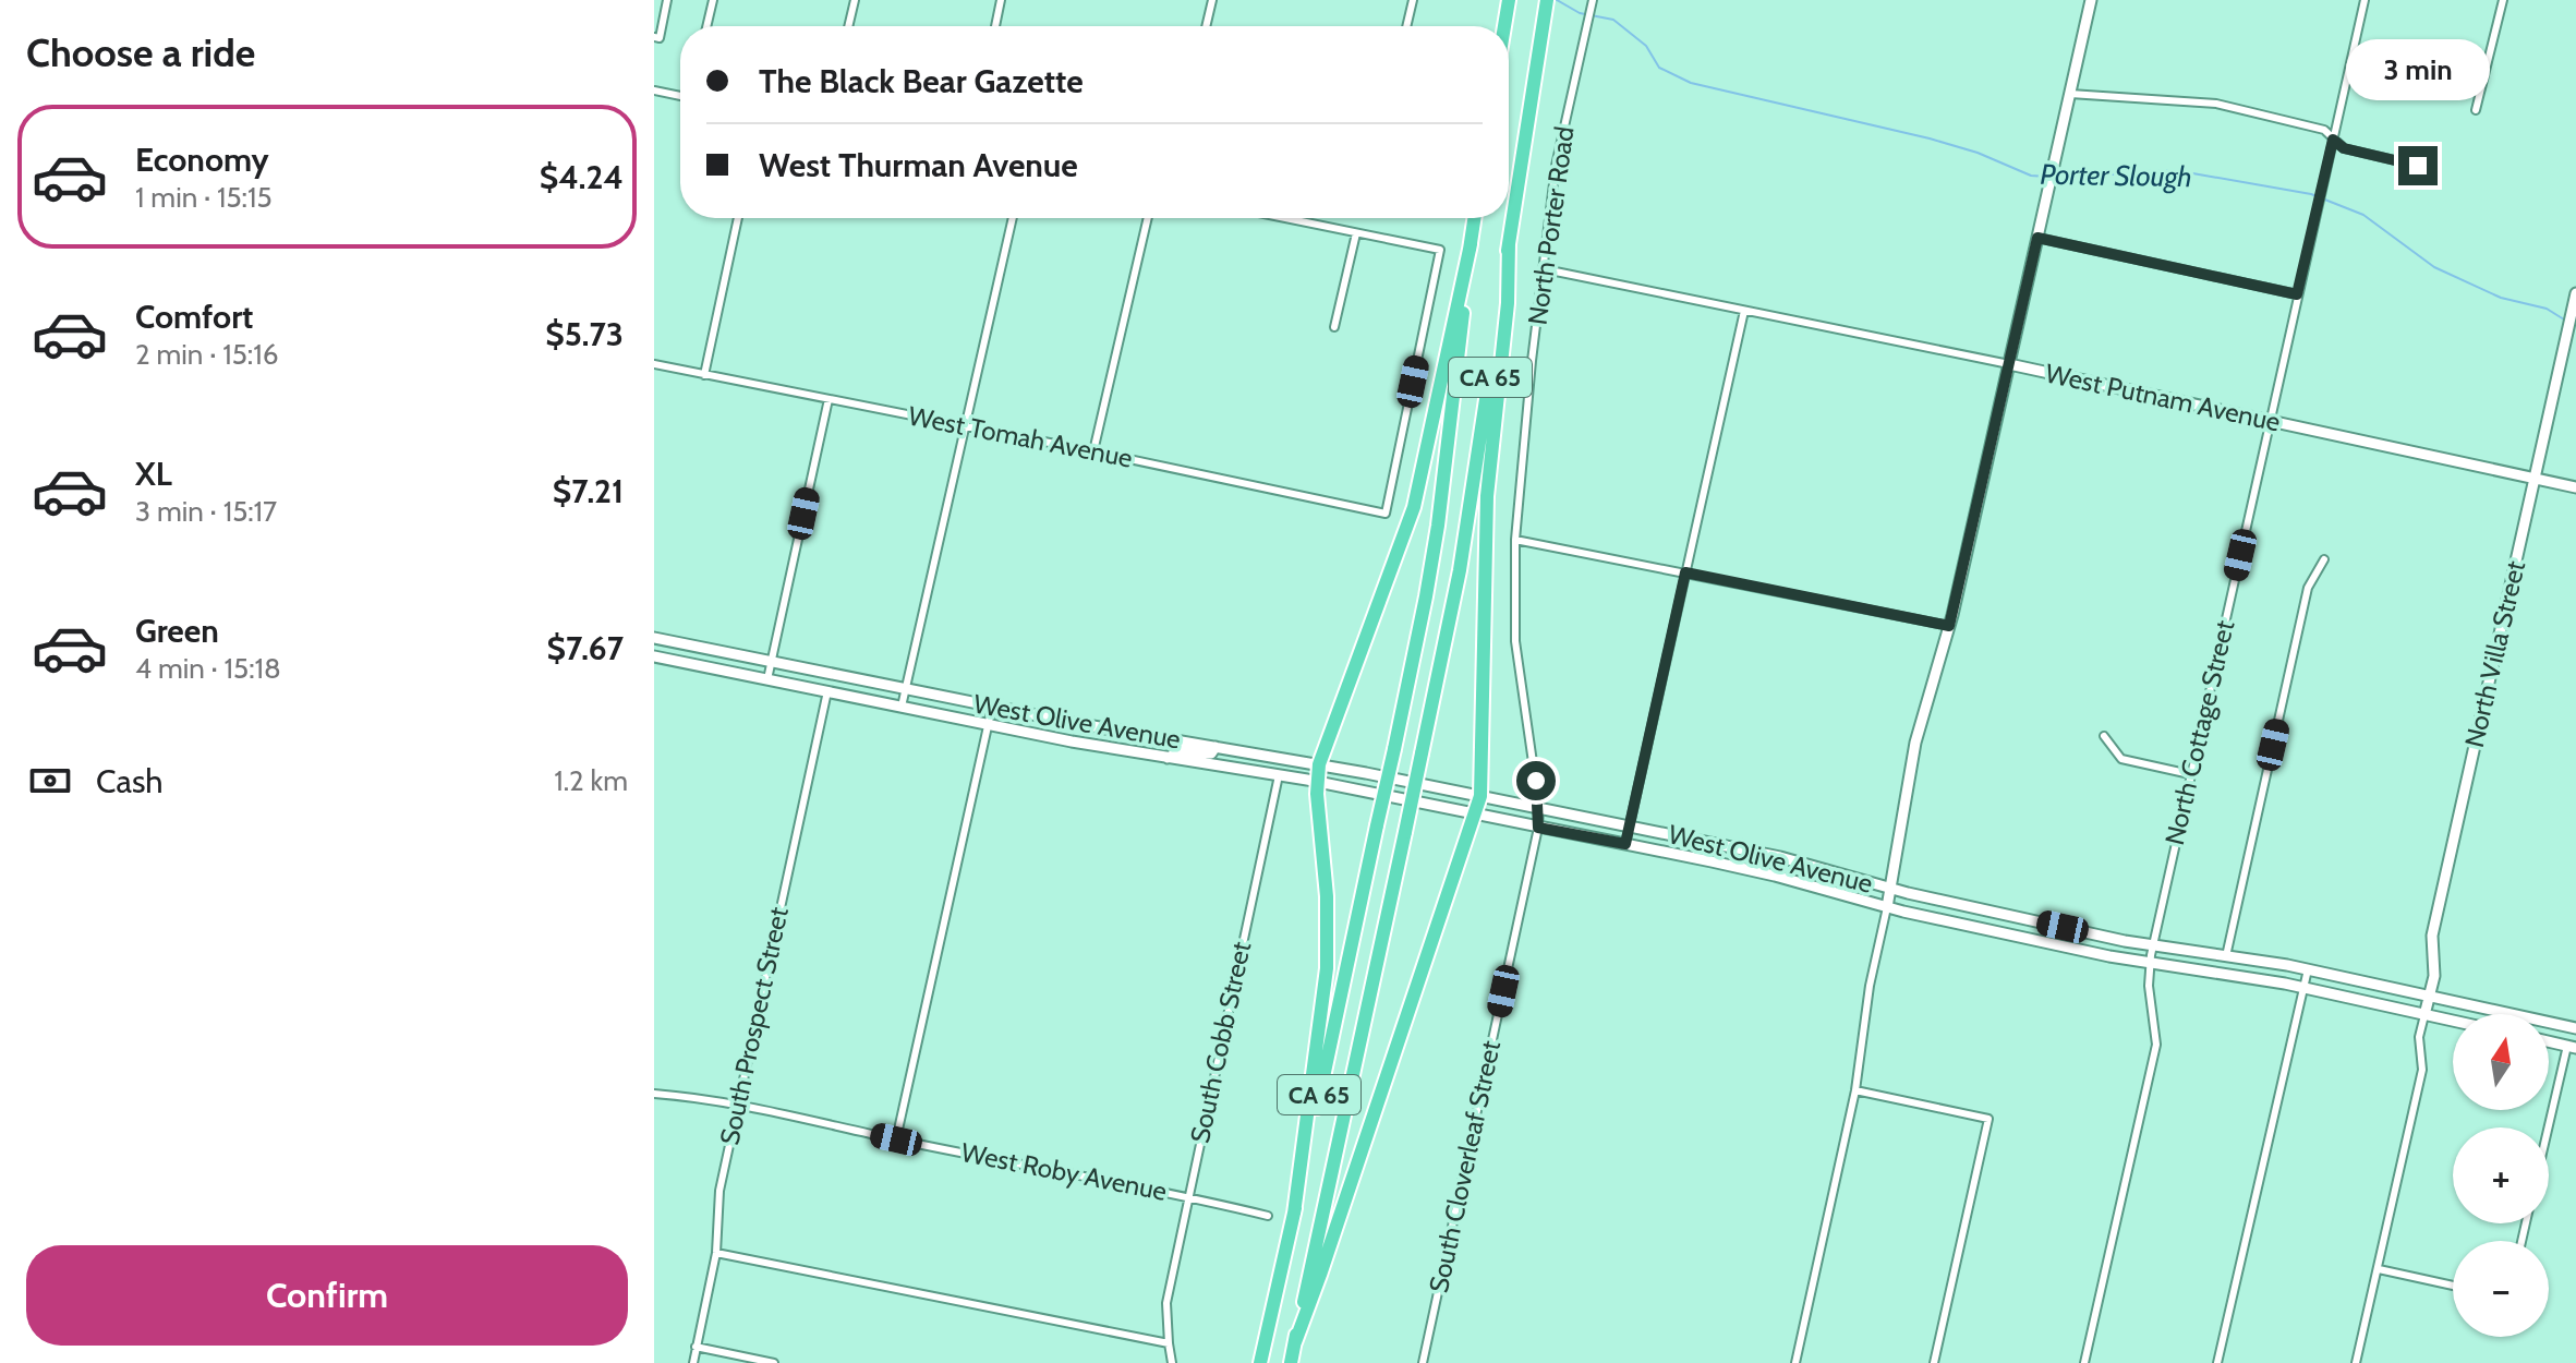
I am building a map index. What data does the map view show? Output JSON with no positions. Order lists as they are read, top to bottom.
{
  "streets": {
    "highway": ["CA 65"],
    "main road": ["West Putnam Avenue", "North Villa Street", "West Olive Avenue"],
    "street": [
      "North Porter Road",
      "West Tomah Avenue",
      "North Cottage Street",
      "South Prospect Street",
      "South Cobb Street",
      "South Cloverleaf Street",
      "West Roby Avenue"
    ]
  },
  "crossings": [
    ["North Porter Road", "West Putnam Avenue"],
    ["North Porter Road", "West Olive Avenue"],
    ["North Porter Road", "South Cloverleaf Street"],
    ["West Putnam Avenue", "North Villa Street"],
    ["West Putnam Avenue", "North Cottage Street"],
    ["North Villa Street", "West Olive Avenue"],
    ["West Olive Avenue", "North Cottage Street"],
    ["West Olive Avenue", "South Prospect Street"],
    ["West Olive Avenue", "South Cobb Street"],
    ["West Olive Avenue", "South Cloverleaf Street"],
    ["South Prospect Street", "West Roby Avenue"],
    ["South Cobb Street", "West Roby Avenue"]
  ],
  "water": ["Porter Slough"],
  "north": "top",
  "page": {
    "heading": "Choose a ride",
    "banner": ["The Black Bear Gazette", "West Thurman Avenue"],
    "bubble": "3 min",
    "list": [
      {
        "name": "Economy",
        "note": "1 min · 15:15",
        "value": "$4.24"
      },
      {
        "name": "Comfort",
        "note": "2 min · 15:16",
        "value": "$5.73"
      },
      {
        "name": "XL",
        "note": "3 min · 15:17",
        "value": "$7.21"
      },
      {
        "name": "Green",
        "note": "4 min · 15:18",
        "value": "$7.67"
      }
    ],
    "pay": ["Cash", "1.2 km"],
    "map_buttons": ["+", "−"],
    "buttons": "Confirm"
  }
}
